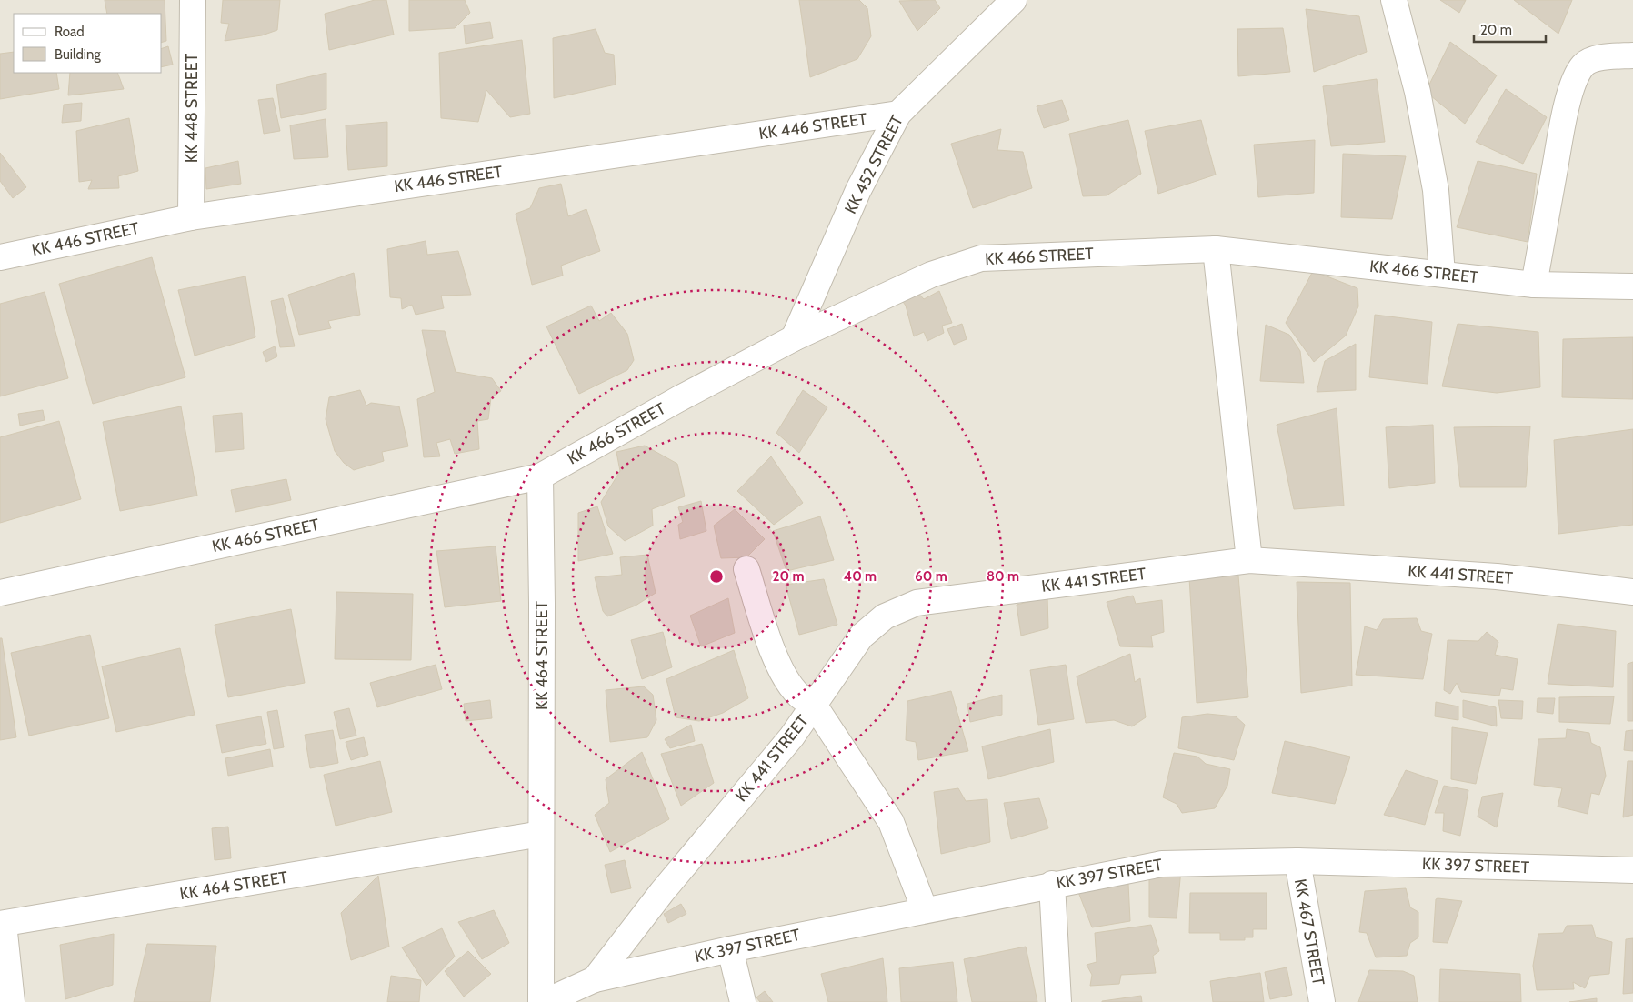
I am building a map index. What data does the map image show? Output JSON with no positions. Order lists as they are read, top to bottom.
{
  "streets": {
    "street": [
      "KK 448 STREET",
      "KK 446 STREET",
      "KK 452 STREET",
      "KK 466 STREET",
      "KK 441 STREET",
      "KK 464 STREET",
      "KK 397 STREET",
      "KK 467 STREET"
    ]
  },
  "crossings": [
    ["KK 448 STREET", "KK 446 STREET"],
    ["KK 446 STREET", "KK 452 STREET"],
    ["KK 452 STREET", "KK 466 STREET"],
    ["KK 466 STREET", "KK 464 STREET"],
    ["KK 441 STREET", "KK 397 STREET"],
    ["KK 397 STREET", "KK 467 STREET"]
  ],
  "legend": ["Road", "Building"],
  "scale_bar": "20 m",
  "rings": [
    "20 m",
    "40 m",
    "60 m",
    "80 m"
  ]
}
